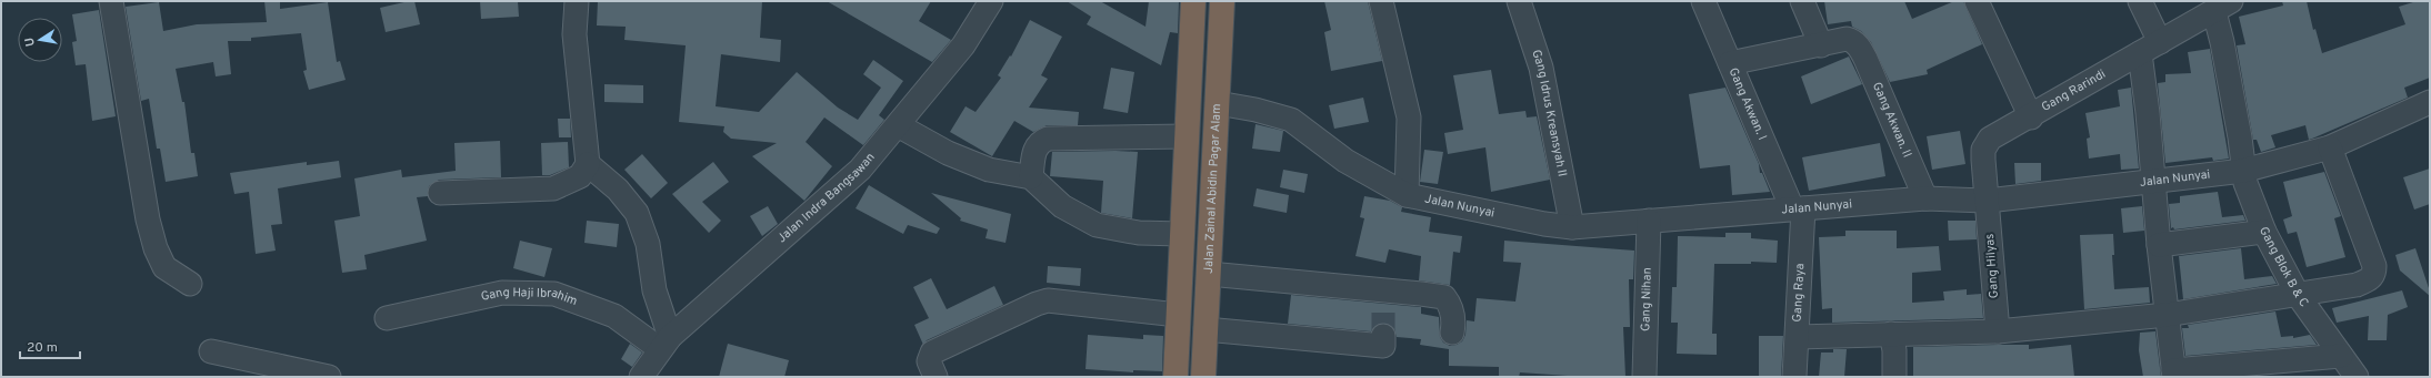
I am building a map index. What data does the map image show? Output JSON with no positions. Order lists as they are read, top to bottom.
{
  "streets": {
    "highway": ["Jalan Zainal Abidin Pagar Alam"],
    "street": [
      "Gang Rarindi",
      "Gang Akwan. I",
      "Gang Idrus Kreansyah II",
      "Gang Akwan. II",
      "Jalan Nunyai",
      "Jalan Indra Bangsawan",
      "Gang Hilyas",
      "Gang Blok B & C",
      "Gang Raya",
      "Gang Nihan",
      "Gang Haji Ibrahim"
    ]
  },
  "crossings": [
    ["Gang Rarindi", "Jalan Nunyai"],
    ["Gang Rarindi", "Gang Hilyas"],
    ["Gang Rarindi", "Gang Blok B & C"],
    ["Gang Akwan. I", "Jalan Nunyai"],
    ["Gang Akwan. I", "Gang Raya"],
    ["Gang Idrus Kreansyah II", "Jalan Nunyai"],
    ["Gang Akwan. II", "Jalan Nunyai"],
    ["Jalan Nunyai", "Jalan Zainal Abidin Pagar Alam"],
    ["Jalan Nunyai", "Gang Hilyas"],
    ["Jalan Nunyai", "Gang Blok B & C"],
    ["Jalan Nunyai", "Gang Raya"],
    ["Jalan Nunyai", "Gang Nihan"],
    ["Jalan Indra Bangsawan", "Gang Haji Ibrahim"]
  ],
  "scale_bar": "20 m",
  "north": "left"
}
